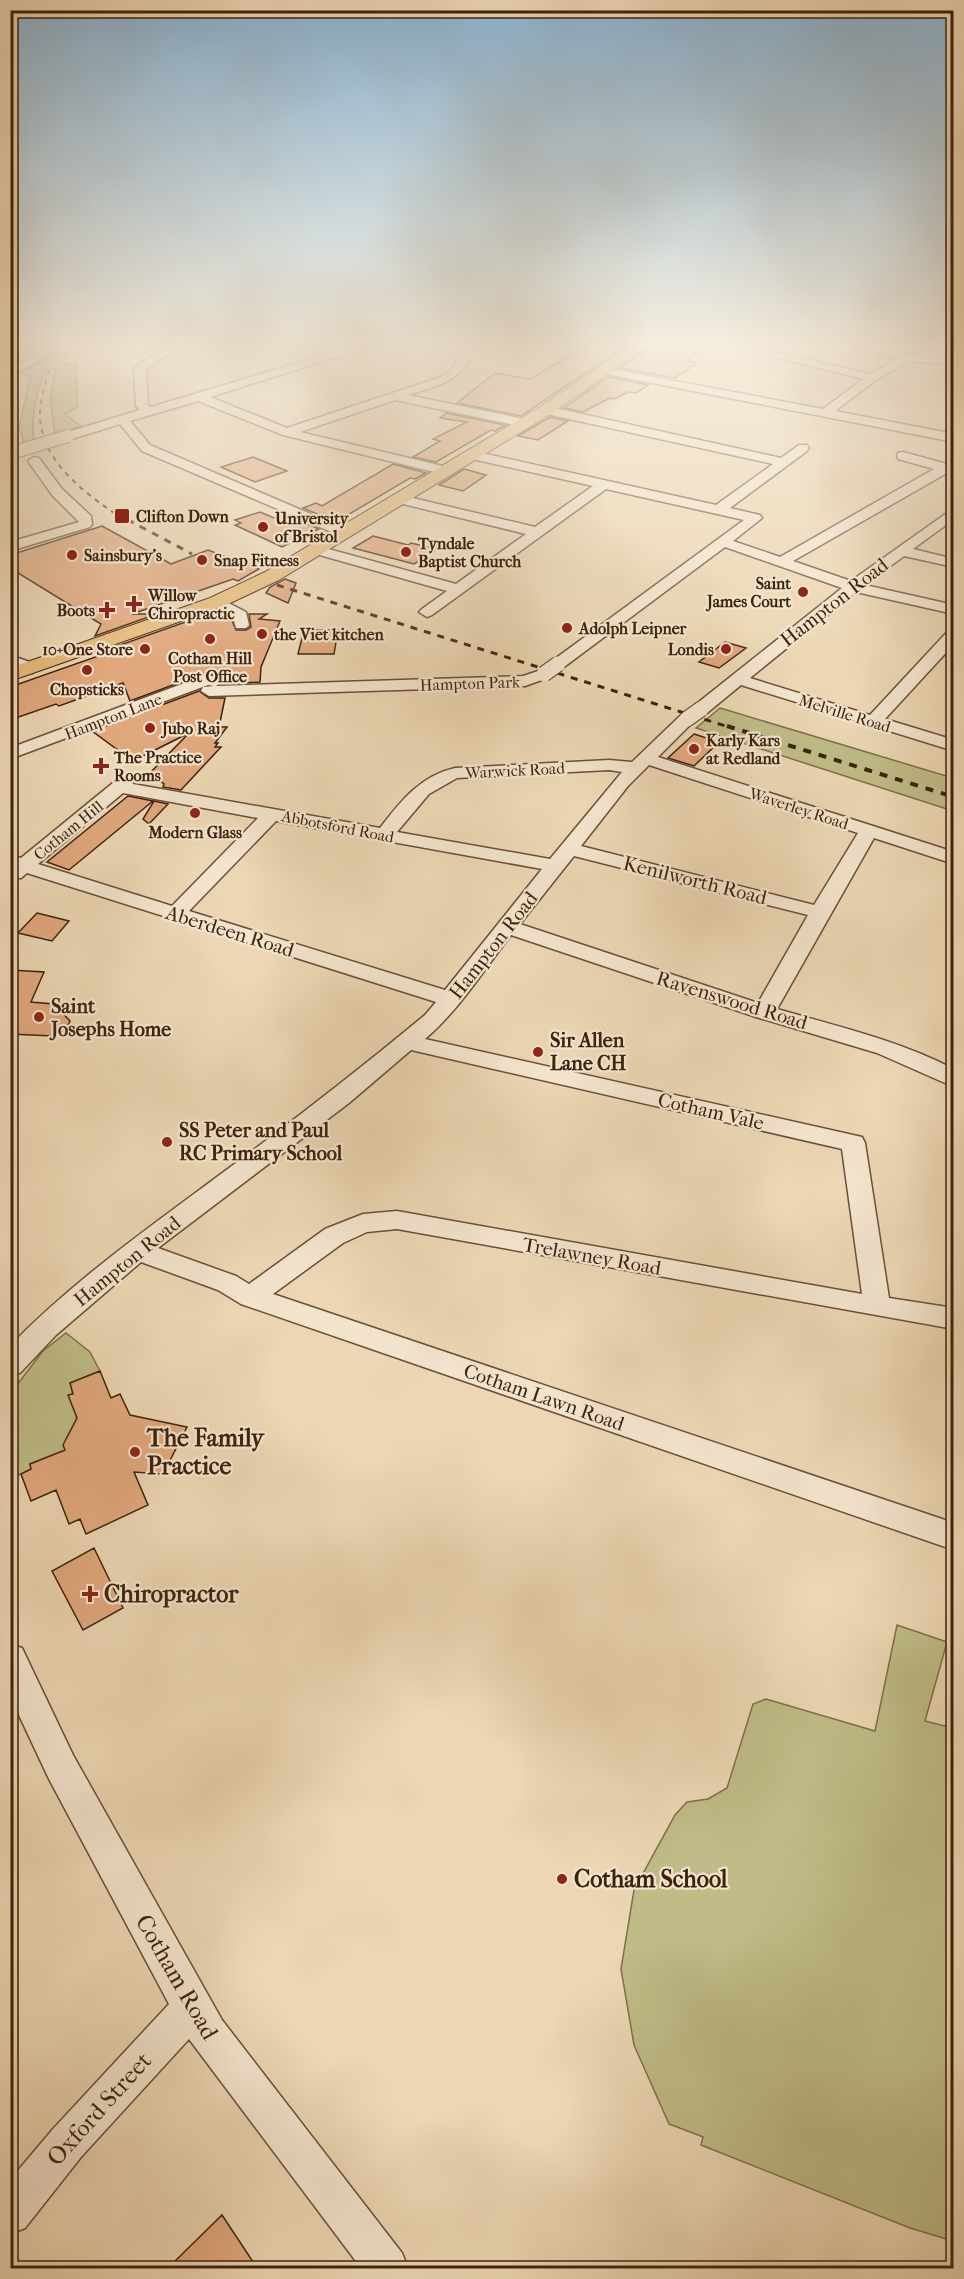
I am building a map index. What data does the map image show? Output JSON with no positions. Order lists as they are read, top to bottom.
{
  "streets": {
    "street": [
      "Hampton Road",
      "Hampton Park",
      "Melville Road",
      "Hampton Lane",
      "Warwick Road",
      "Waverley Road",
      "Abbotsford Road",
      "Cotham Hill",
      "Kenilworth Road",
      "Aberdeen Road",
      "Ravenswood Road",
      "Cotham Vale",
      "Trelawney Road",
      "Cotham Lawn Road",
      "Cotham Road",
      "Oxford Street"
    ]
  },
  "crossings": [
    ["Hampton Road", "Melville Road"],
    ["Hampton Road", "Warwick Road"],
    ["Hampton Road", "Waverley Road"],
    ["Hampton Road", "Abbotsford Road"],
    ["Hampton Road", "Kenilworth Road"],
    ["Hampton Road", "Aberdeen Road"],
    ["Hampton Road", "Ravenswood Road"],
    ["Hampton Road", "Cotham Vale"],
    ["Hampton Road", "Cotham Lawn Road"],
    ["Hampton Park", "Hampton Lane"],
    ["Warwick Road", "Waverley Road"],
    ["Warwick Road", "Abbotsford Road"],
    ["Abbotsford Road", "Cotham Hill"],
    ["Abbotsford Road", "Kenilworth Road"],
    ["Cotham Hill", "Aberdeen Road"],
    ["Cotham Vale", "Trelawney Road"],
    ["Trelawney Road", "Cotham Lawn Road"],
    ["Cotham Road", "Oxford Street"]
  ],
  "places": {
    "transit": ["Clifton Down"],
    "other": [
      "University of Bristol",
      "Tyndale Baptist Church",
      "Sainsbury's",
      "Snap Fitness",
      "Saint James Court",
      "Adolph Leipner",
      "the Viet kitchen",
      "Cotham Hill Post Office",
      "10+One Store",
      "Londis",
      "Chopsticks",
      "Jubo Raj",
      "Karly Kars at Redland",
      "Modern Glass",
      "Saint Josephs Home",
      "Sir Allen Lane CH",
      "SS Peter and Paul RC Primary School",
      "The Family Practice",
      "Cotham School"
    ],
    "health": [
      "Willow Chiropractic",
      "Boots",
      "The Practice Rooms",
      "Chiropractor"
    ]
  }
}
